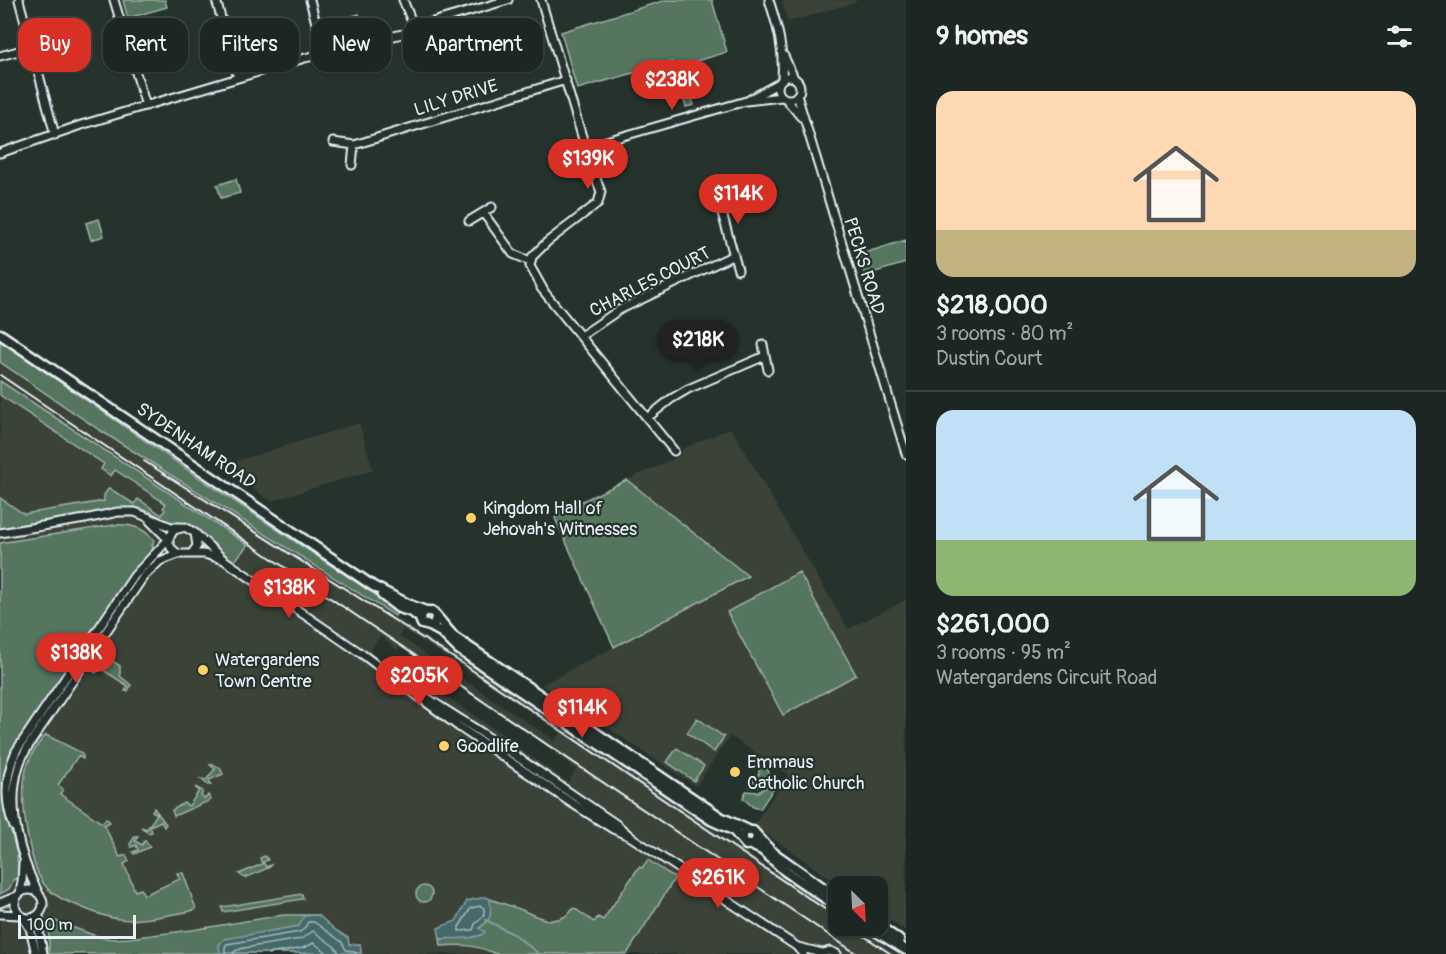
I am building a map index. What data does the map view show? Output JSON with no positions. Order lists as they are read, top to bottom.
{
  "streets": {
    "street": [
      "LILY DRIVE",
      "PECKS ROAD",
      "CHARLES COURT",
      "SYDENHAM ROAD"
    ]
  },
  "places": [
    "Kingdom Hall of Jehovah's Witnesses",
    "Watergardens Town Centre",
    "Goodlife",
    "Emmaus Catholic Church"
  ],
  "scale_bar": "100 m",
  "north": "bottom right",
  "page": {
    "heading": "9 homes",
    "chip": [
      "Buy",
      "Rent",
      "Filters",
      "New",
      "Apartment"
    ],
    "price": [
      "$238K",
      "$139K",
      "$114K",
      "$218K",
      "$138K",
      "$138K",
      "$205K",
      "$114K",
      "$261K"
    ],
    "list": [
      {
        "name": "$218,000",
        "note": "3 rooms · 80 m² · Dustin Court"
      },
      {
        "name": "$261,000",
        "note": "3 rooms · 95 m² · Watergardens Circuit Road"
      }
    ],
    "scale": "100 m"
  }
}
